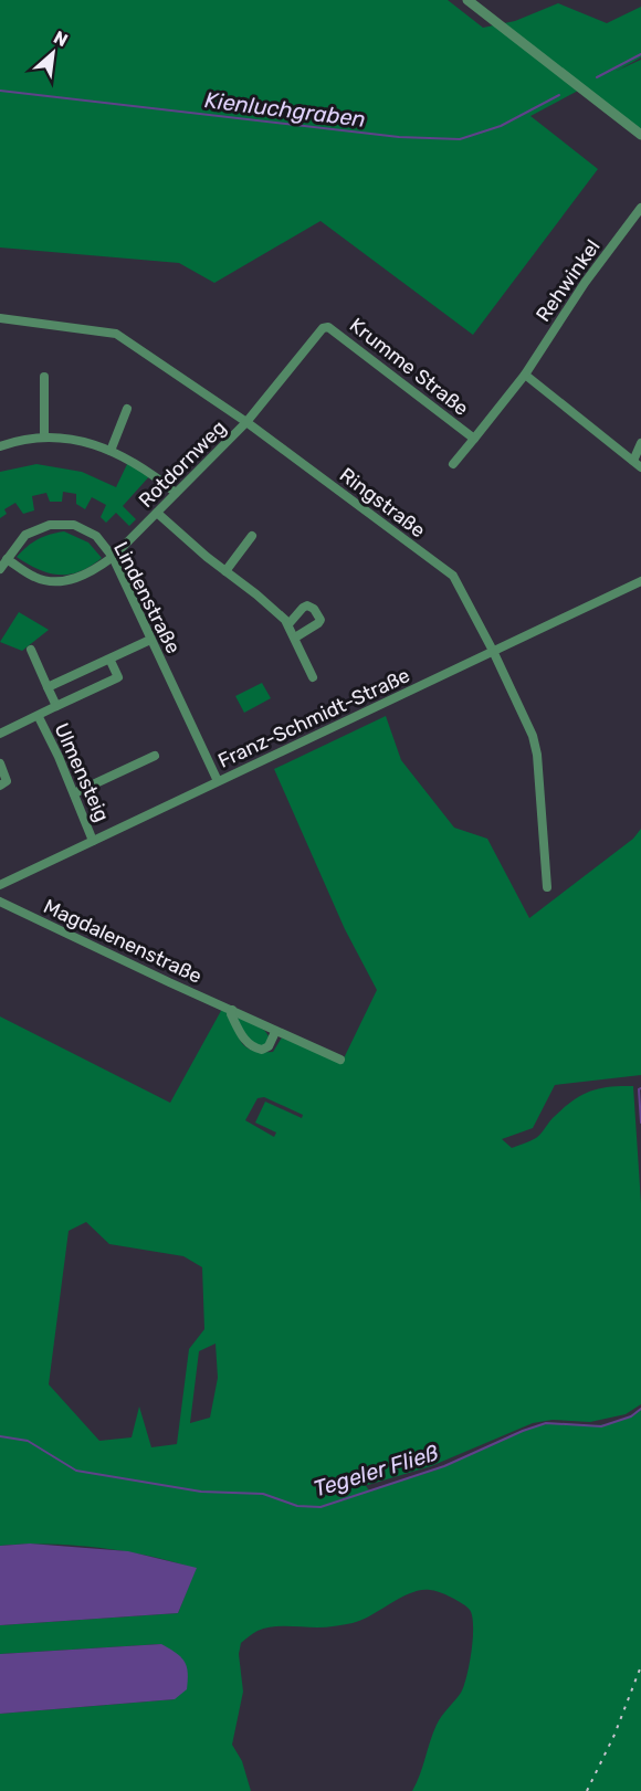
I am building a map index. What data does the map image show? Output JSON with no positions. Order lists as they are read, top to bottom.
{
  "streets": {
    "street": [
      "Rehwinkel",
      "Krumme Straße",
      "Rotdornweg",
      "Ringstraße",
      "Lindenstraße",
      "Franz-Schmidt-Straße",
      "Ulmensteig",
      "Magdalenenstraße"
    ]
  },
  "crossings": [
    ["Rehwinkel", "Krumme Straße"],
    ["Krumme Straße", "Rotdornweg"],
    ["Krumme Straße", "Ringstraße"],
    ["Rotdornweg", "Ringstraße"],
    ["Rotdornweg", "Lindenstraße"],
    ["Ringstraße", "Franz-Schmidt-Straße"],
    ["Lindenstraße", "Franz-Schmidt-Straße"],
    ["Franz-Schmidt-Straße", "Ulmensteig"]
  ],
  "water": ["Kienluchgraben", "Tegeler Fließ"],
  "north": "top right"
}
